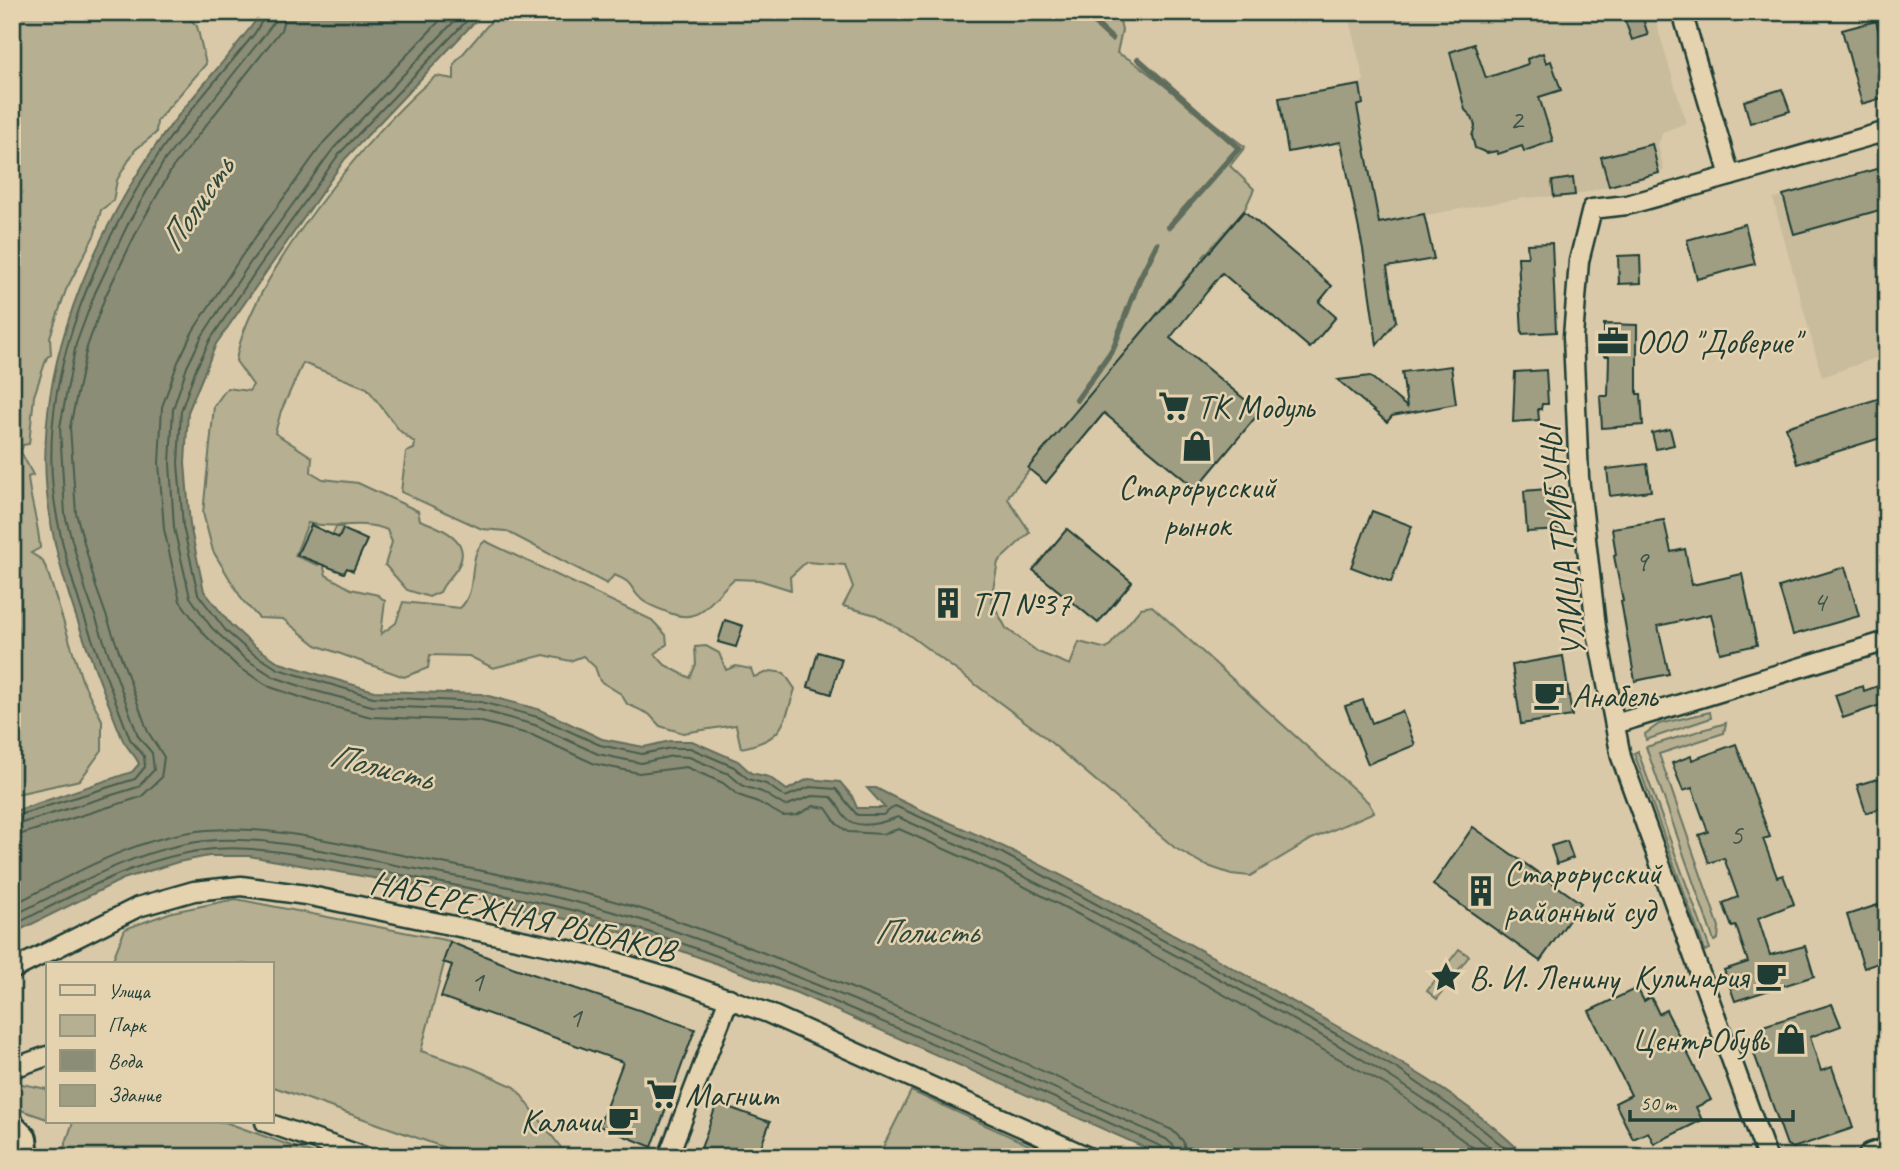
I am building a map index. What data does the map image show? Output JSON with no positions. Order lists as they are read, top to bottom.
{
  "streets": {
    "street": ["УЛИЦА ТРИБУНЫ", "НАБЕРЕЖНАЯ РЫБАКОВ"]
  },
  "water": ["Полисть"],
  "places": {
    "office": ["ООО \"Доверие\""],
    "supermarket": ["ТК Модуль", "Магнит"],
    "shop": ["Старорусский рынок", "ЦентрОбувь"],
    "building": ["ТП №37", "Старорусский районный суд"],
    "cafe": ["Анабель", "Кулинария", "Калачи"],
    "place": ["В. И. Ленину"]
  },
  "house_numbers": [
    "2",
    "9",
    "4",
    "5",
    "1",
    "1"
  ],
  "legend": [
    "Улица",
    "Парк",
    "Вода",
    "Здание"
  ],
  "scale_bar": "50 m"
}
